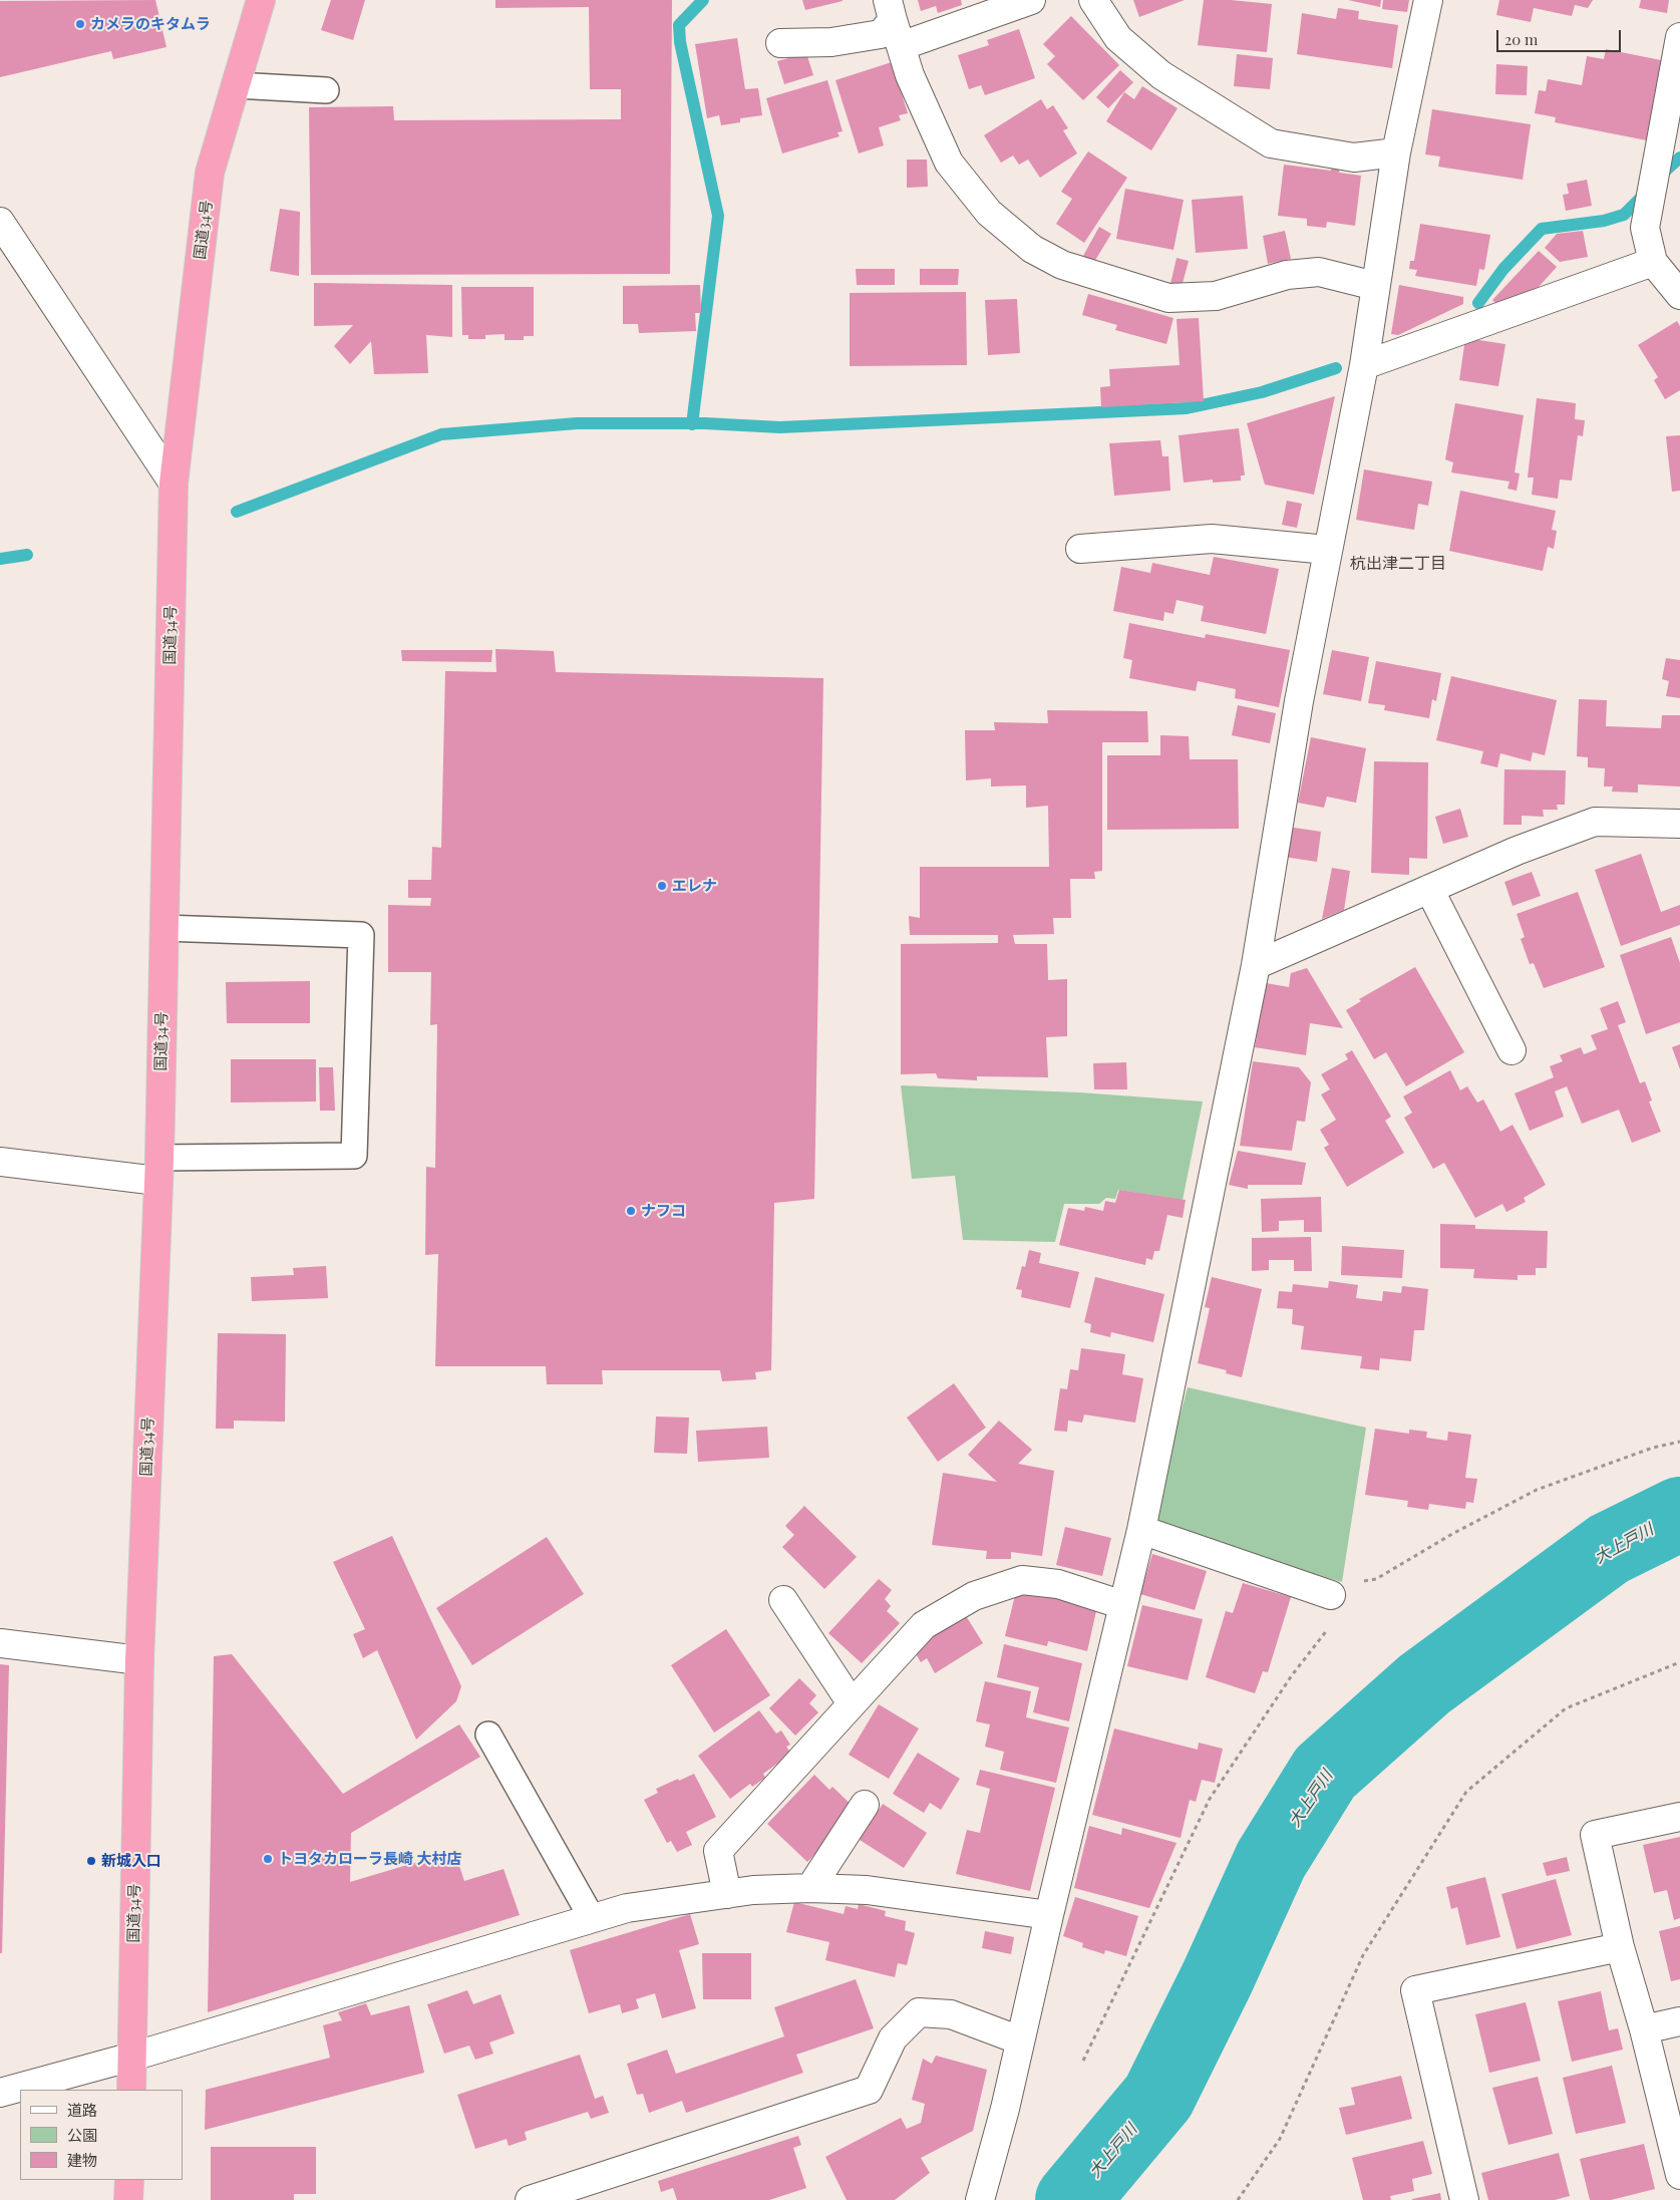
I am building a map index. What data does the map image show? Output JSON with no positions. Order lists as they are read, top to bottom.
{
  "streets": {
    "highway": ["国道34号"]
  },
  "districts": ["杭出津二丁目"],
  "water": ["大上戸川"],
  "places": [
    "カメラのキタムラ",
    "エレナ",
    "ナフコ",
    "トヨタカローラ長崎 大村店",
    "新城入口"
  ],
  "legend": ["道路", "公園", "建物"],
  "scale_bar": "20 m"
}
